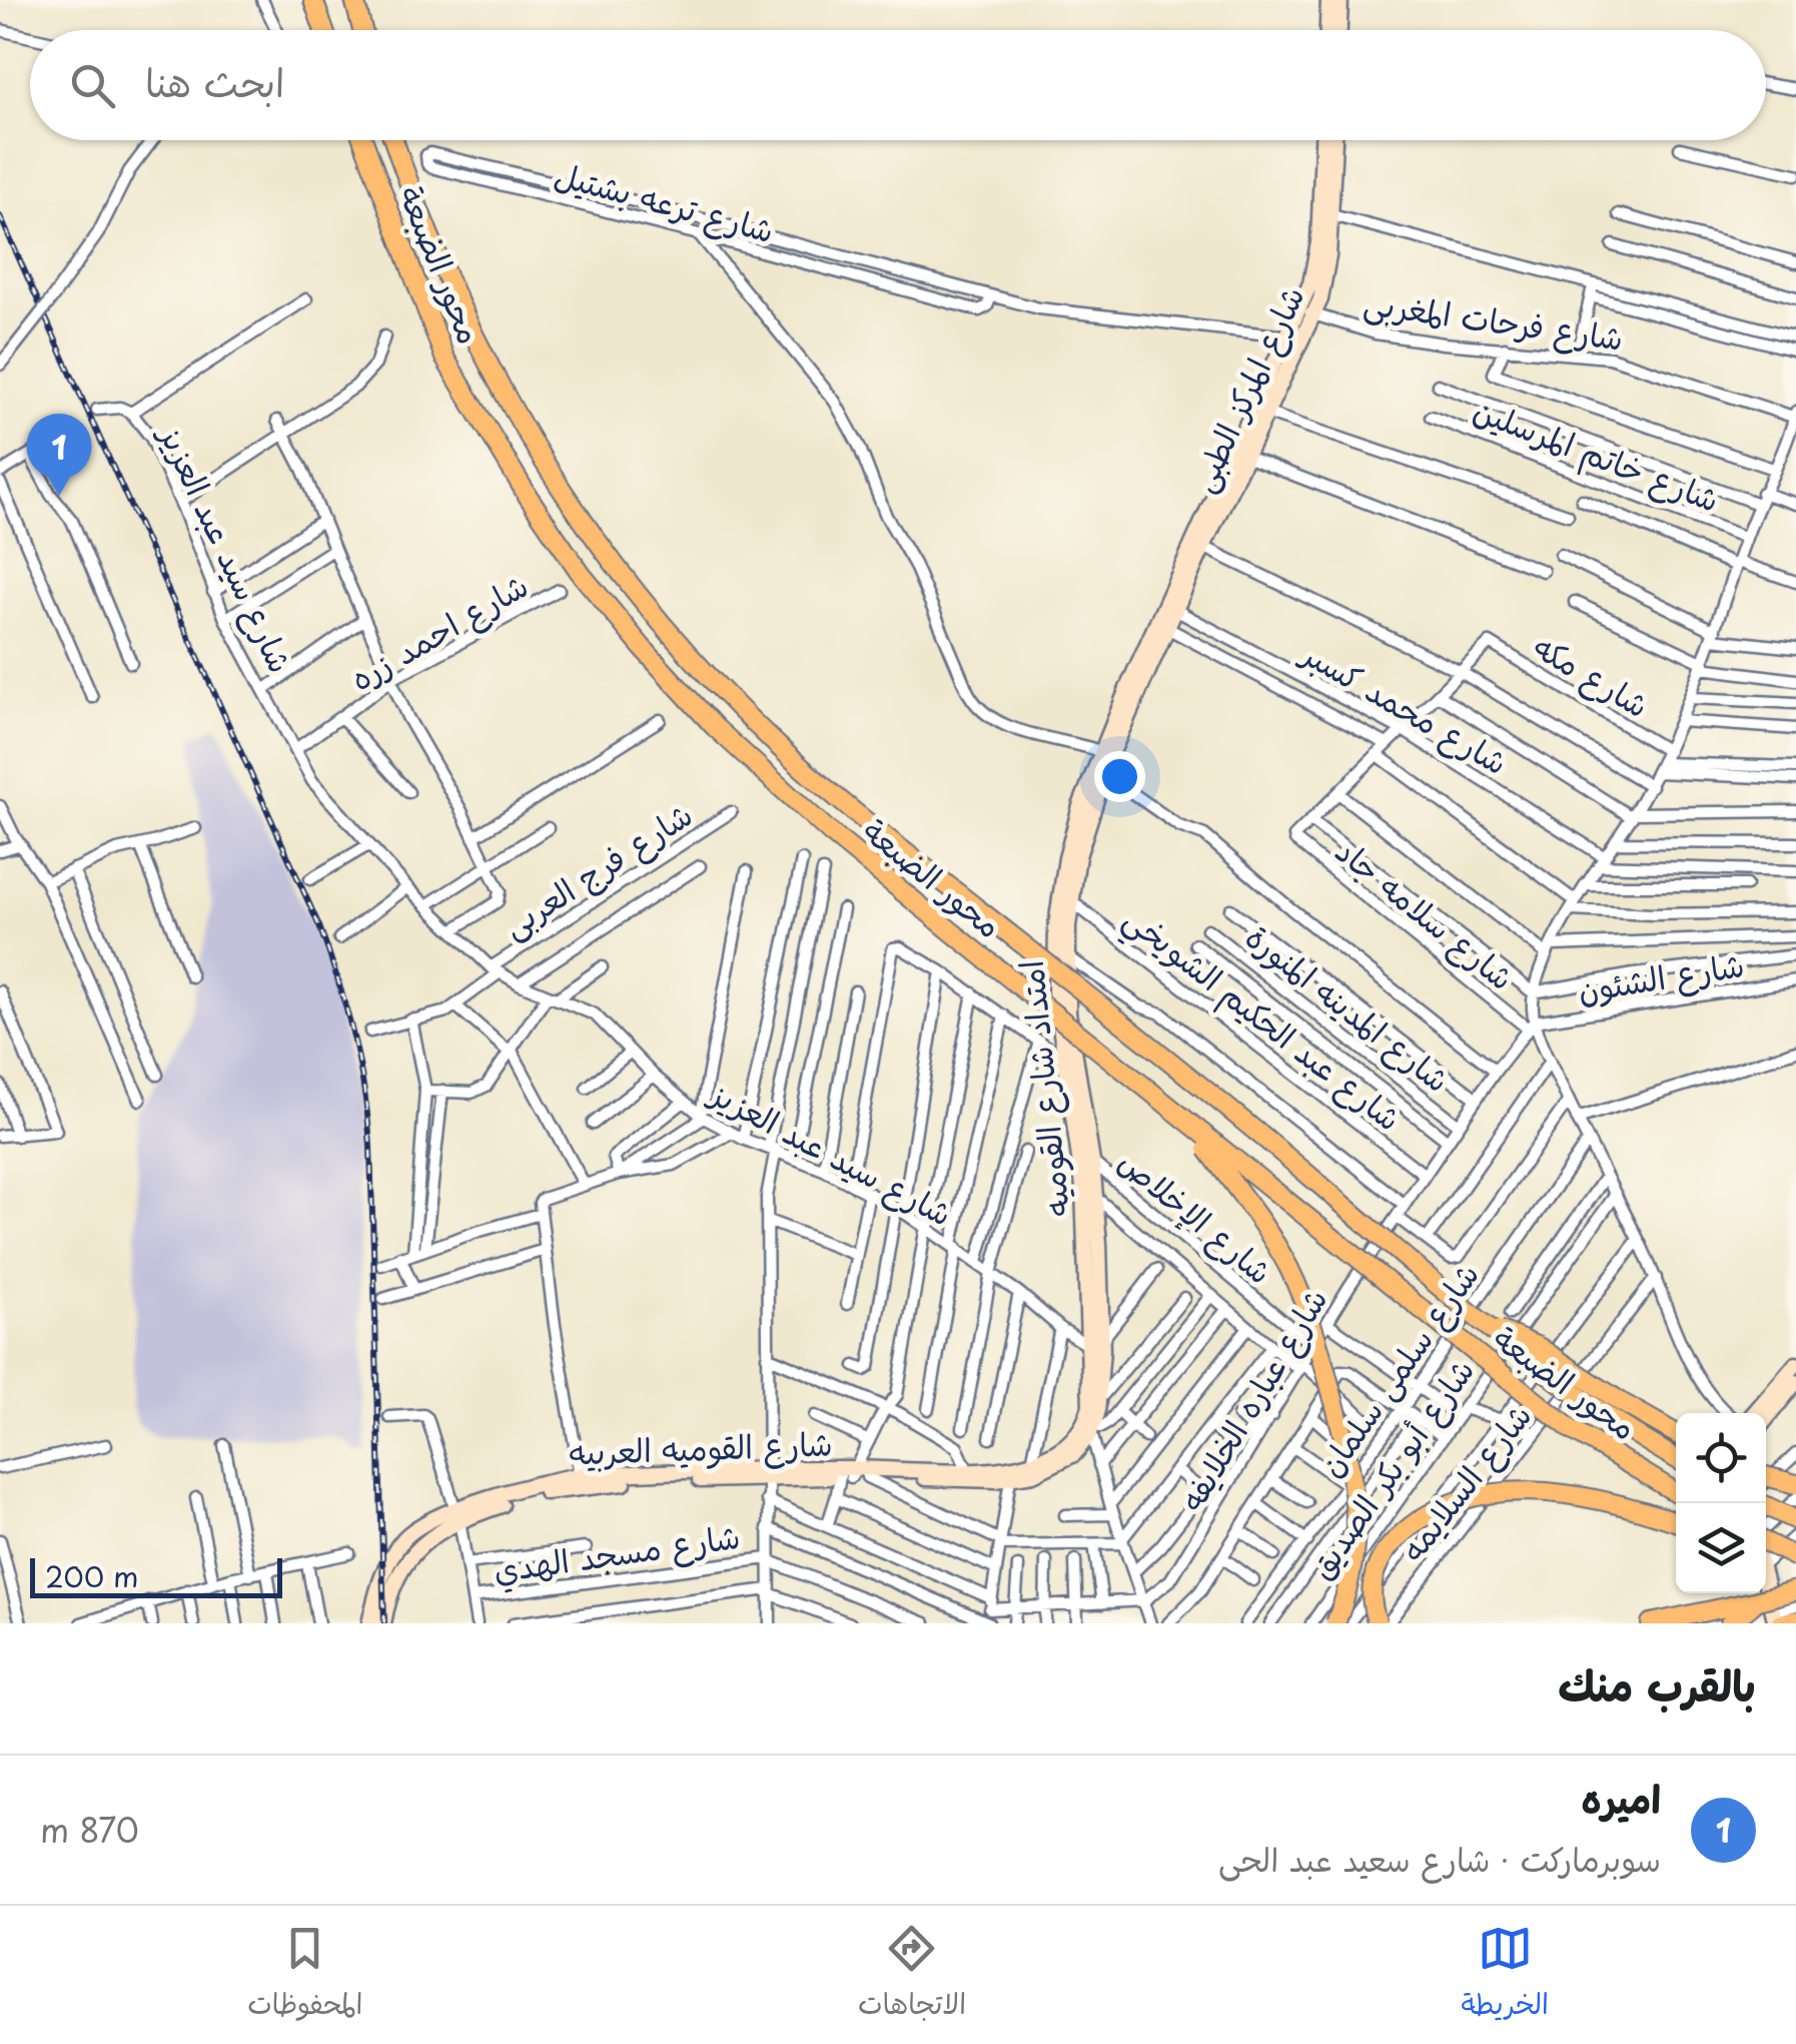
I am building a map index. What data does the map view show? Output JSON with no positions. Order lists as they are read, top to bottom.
{
  "streets": {
    "highway": ["محور الضبعة"],
    "street": [
      "شارع ترعه بشتيل",
      "شارع فرحات المغربى",
      "شارع المركز الطبى",
      "شارع خاتم المرسلين",
      "شارع سيد عبد العزيز",
      "شارع احمد زره",
      "شارع مكه",
      "شارع محمد كسبر",
      "شارع فرج العربى",
      "شارع سلامه جاد",
      "شارع الشئون",
      "شارع المدينه المنورة",
      "شارع عبد الحكيم الشويخي",
      "امتداد شارع القوميه",
      "شارع الإخلاص",
      "شارع سلمى سلمان",
      "شارع عباره الخلايفه",
      "شارع القوميه العربيه",
      "شارع أبو بكر الصديق",
      "شارع السلايمه",
      "شارع مسجد الهدي"
    ]
  },
  "crossings": [
    ["شارع ترعه بشتيل", "شارع المركز الطبى"],
    ["شارع فرحات المغربى", "شارع المركز الطبى"],
    ["شارع المركز الطبى", "شارع محمد كسبر"],
    ["شارع المركز الطبى", "امتداد شارع القوميه"],
    ["شارع سيد عبد العزيز", "شارع احمد زره"],
    ["شارع سيد عبد العزيز", "شارع فرج العربى"],
    ["شارع سيد عبد العزيز", "امتداد شارع القوميه"],
    ["شارع محمد كسبر", "امتداد شارع القوميه"],
    ["شارع سلامه جاد", "شارع الشئون"],
    ["شارع سلامه جاد", "شارع عباره الخلايفه"],
    ["شارع الشئون", "شارع عباره الخلايفه"],
    ["شارع المدينه المنورة", "شارع عباره الخلايفه"],
    ["شارع عبد الحكيم الشويخي", "امتداد شارع القوميه"],
    ["شارع عبد الحكيم الشويخي", "شارع عباره الخلايفه"],
    ["امتداد شارع القوميه", "شارع الإخلاص"],
    ["امتداد شارع القوميه", "شارع عباره الخلايفه"],
    ["امتداد شارع القوميه", "شارع القوميه العربيه"],
    ["شارع الإخلاص", "شارع عباره الخلايفه"]
  ],
  "scale_bar": "200 m",
  "page": {
    "search": "ابحث هنا",
    "pins": "1",
    "scale": "200 m",
    "heading": "بالقرب منك",
    "list": [
      {
        "mark": "1",
        "name": "اميره",
        "note": "سوبرماركت · شارع سعيد عبد الحى",
        "value": "870 m"
      }
    ],
    "nav": ["الخريطة", "الاتجاهات", "المحفوظات"]
  }
}
